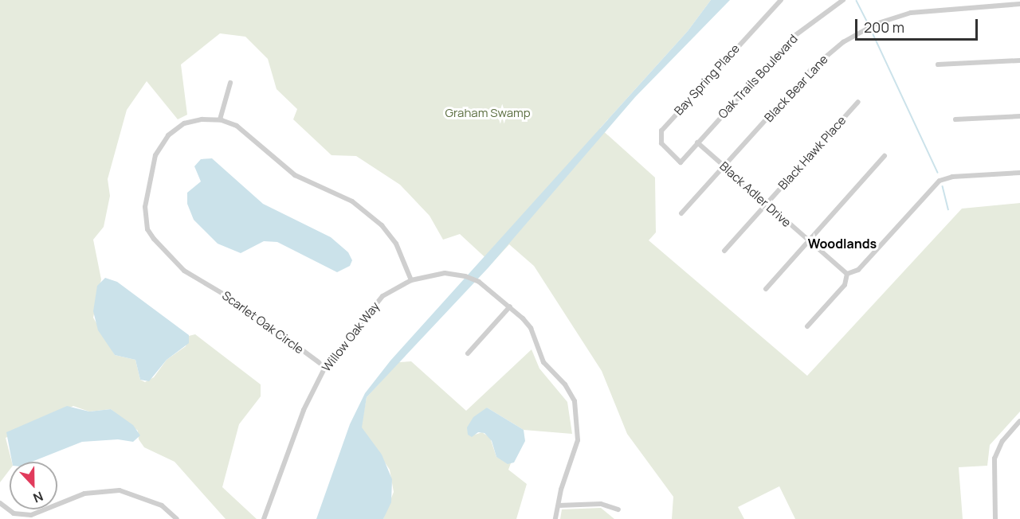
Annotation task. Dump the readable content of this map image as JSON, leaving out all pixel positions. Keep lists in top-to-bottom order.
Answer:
{
  "streets": {
    "street": [
      "Oak Trails Boulevard",
      "Bay Spring Place",
      "Black Bear Lane",
      "Black Hawk Place",
      "Black Adler Drive",
      "Scarlet Oak Circle",
      "Willow Oak Way"
    ]
  },
  "crossings": [
    ["Oak Trails Boulevard", "Bay Spring Place"],
    ["Oak Trails Boulevard", "Black Adler Drive"],
    ["Black Bear Lane", "Black Adler Drive"],
    ["Black Hawk Place", "Black Adler Drive"],
    ["Scarlet Oak Circle", "Willow Oak Way"]
  ],
  "districts": ["Woodlands"],
  "parks": ["Graham Swamp"],
  "scale_bar": "200 m",
  "north": "bottom"
}
